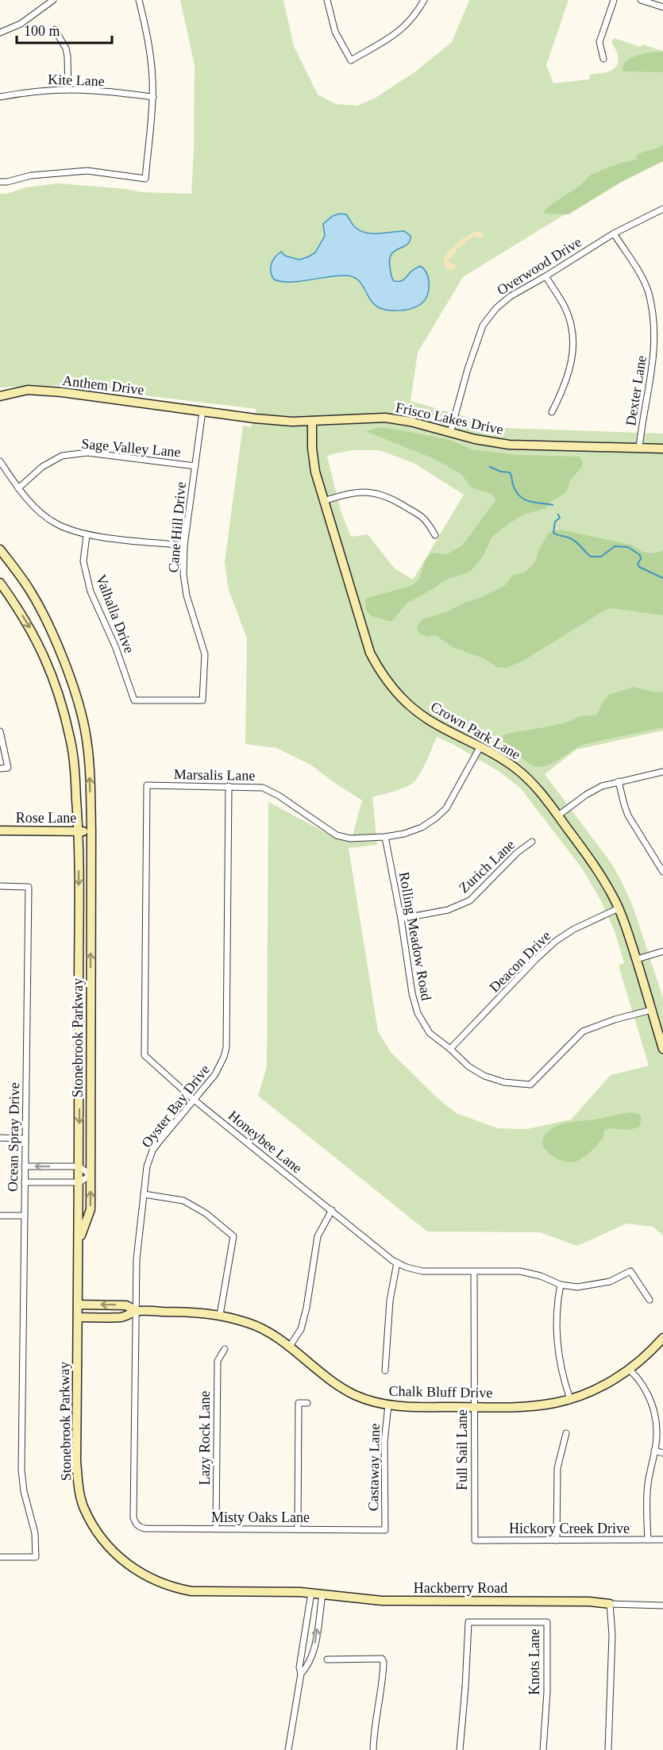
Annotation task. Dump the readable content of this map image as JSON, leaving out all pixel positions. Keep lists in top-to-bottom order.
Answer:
{
  "streets": {
    "street": [
      "Kite Lane",
      "Overwood Drive",
      "Anthem Drive",
      "Dexter Lane",
      "Frisco Lakes Drive",
      "Sage Valley Lane",
      "Cane Hill Drive",
      "Valhalla Drive",
      "Crown Park Lane",
      "Marsalis Lane",
      "Rose Lane",
      "Zurich Lane",
      "Rolling Meadow Road",
      "Deacon Drive",
      "Stonebrook Parkway",
      "Oyster Bay Drive",
      "Ocean Spray Drive",
      "Honeybee Lane",
      "Chalk Bluff Drive",
      "Lazy Rock Lane",
      "Full Sail Lane",
      "Castaway Lane",
      "Misty Oaks Lane",
      "Hickory Creek Drive",
      "Hackberry Road",
      "Knots Lane"
    ]
  },
  "crossings": [
    ["Overwood Drive", "Dexter Lane"],
    ["Overwood Drive", "Frisco Lakes Drive"],
    ["Anthem Drive", "Frisco Lakes Drive"],
    ["Anthem Drive", "Cane Hill Drive"],
    ["Dexter Lane", "Frisco Lakes Drive"],
    ["Frisco Lakes Drive", "Cane Hill Drive"],
    ["Frisco Lakes Drive", "Crown Park Lane"],
    ["Sage Valley Lane", "Cane Hill Drive"],
    ["Cane Hill Drive", "Valhalla Drive"],
    ["Crown Park Lane", "Marsalis Lane"],
    ["Crown Park Lane", "Rolling Meadow Road"],
    ["Crown Park Lane", "Deacon Drive"],
    ["Marsalis Lane", "Rolling Meadow Road"],
    ["Marsalis Lane", "Oyster Bay Drive"],
    ["Marsalis Lane", "Honeybee Lane"],
    ["Rose Lane", "Stonebrook Parkway"],
    ["Zurich Lane", "Rolling Meadow Road"],
    ["Rolling Meadow Road", "Deacon Drive"],
    ["Stonebrook Parkway", "Chalk Bluff Drive"],
    ["Stonebrook Parkway", "Hackberry Road"],
    ["Oyster Bay Drive", "Honeybee Lane"],
    ["Oyster Bay Drive", "Chalk Bluff Drive"],
    ["Oyster Bay Drive", "Misty Oaks Lane"],
    ["Honeybee Lane", "Full Sail Lane"],
    ["Chalk Bluff Drive", "Full Sail Lane"],
    ["Chalk Bluff Drive", "Castaway Lane"],
    ["Lazy Rock Lane", "Misty Oaks Lane"],
    ["Full Sail Lane", "Hickory Creek Drive"],
    ["Castaway Lane", "Misty Oaks Lane"]
  ],
  "scale_bar": "100 m"
}
